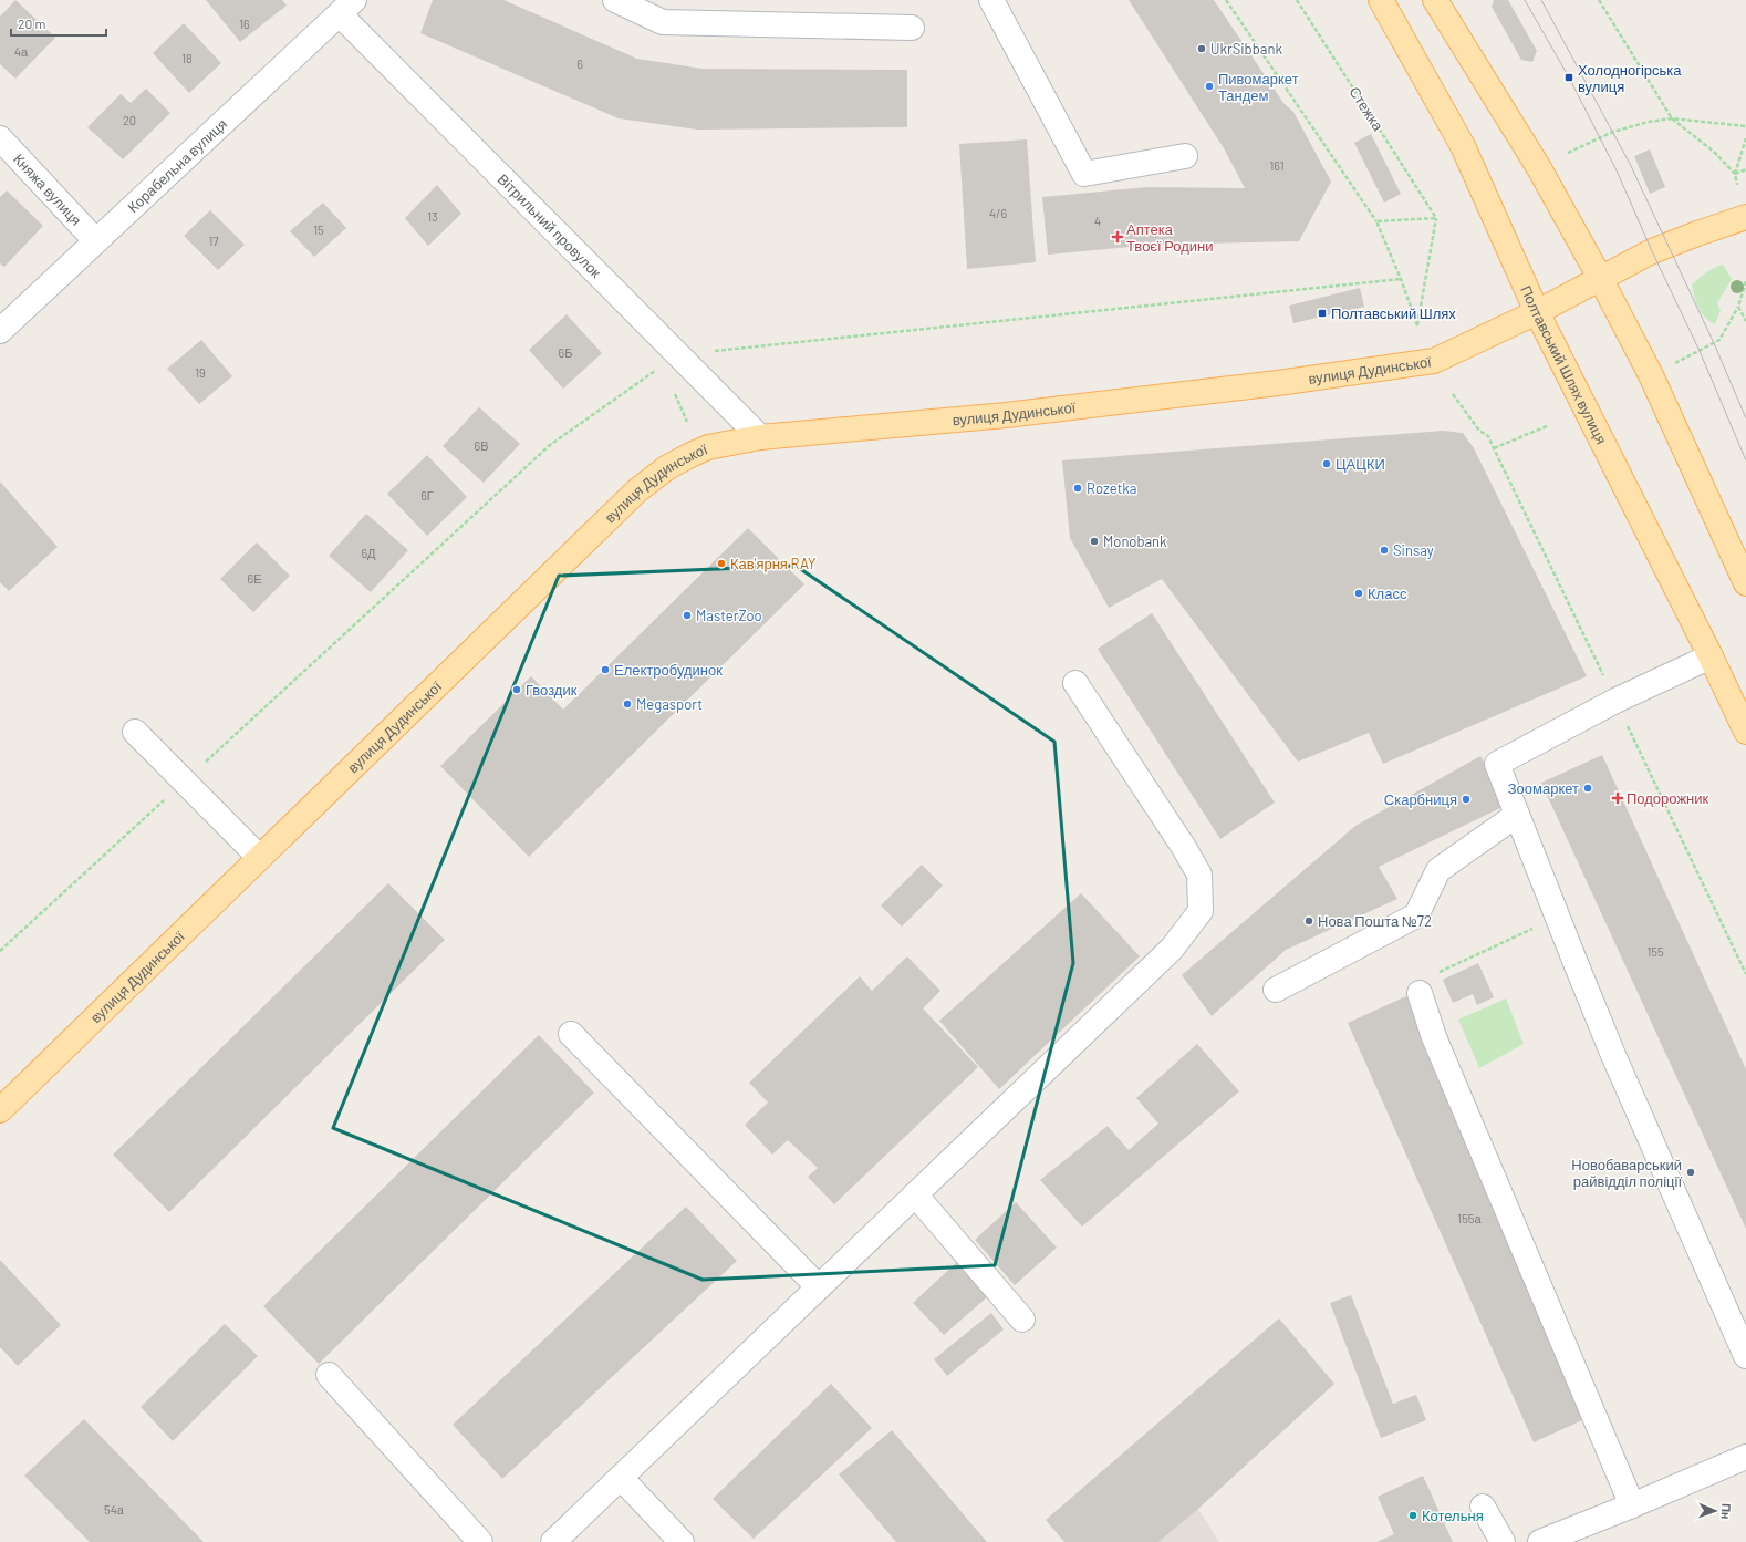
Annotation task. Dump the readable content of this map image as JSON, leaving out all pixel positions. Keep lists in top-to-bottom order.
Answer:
{
  "streets": {
    "main road": ["Полтавський Шлях вулиця", "вулиця Дудинської"],
    "street": ["Корабельна вулиця", "Княжа вулиця", "Вітрильний провулок"],
    "path": ["Стежка"]
  },
  "crossings": [
    ["Корабельна вулиця", "Княжа вулиця"],
    ["Корабельна вулиця", "Вітрильний провулок"],
    ["Вітрильний провулок", "вулиця Дудинської"],
    ["Полтавський Шлях вулиця", "вулиця Дудинської"]
  ],
  "places": {
    "other": [
      "UkrSibbank",
      "Пивомаркет Тандем",
      "ЦАЦКИ",
      "Rozetka",
      "Monobank",
      "Sinsay",
      "Кав'ярня RAY",
      "Класс",
      "MasterZoo",
      "Електробудинок",
      "Гвоздик",
      "Megasport",
      "Зоомаркет",
      "Скарбниця",
      "Нова Пошта №72",
      "Новобаварський райвідділ поліції",
      "Котельня"
    ],
    "transit": ["Холодногірська вулиця", "Полтавський Шлях"],
    "health": ["Аптека Твоєї Родини", "Подорожник"]
  },
  "house_numbers": [
    "16",
    "4а",
    "18",
    "6",
    "20",
    "161",
    "4/6",
    "13",
    "4",
    "15",
    "17",
    "6Б",
    "19",
    "6В",
    "6Г",
    "6Д",
    "6Е",
    "155",
    "155а",
    "54а"
  ],
  "scale_bar": "20 m",
  "north": "right"
}
